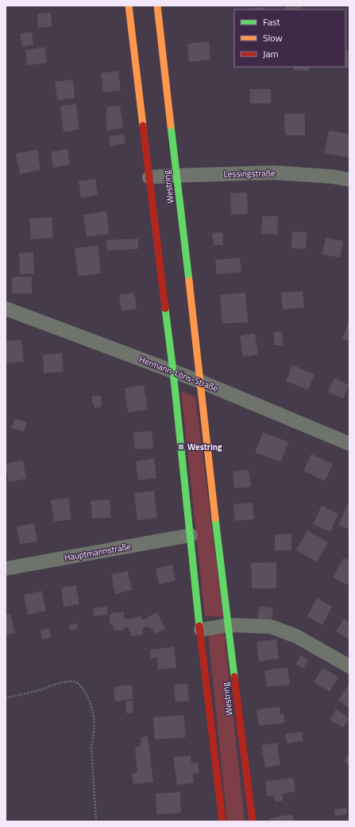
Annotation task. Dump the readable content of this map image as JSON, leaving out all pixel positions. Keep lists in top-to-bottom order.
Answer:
{
  "streets": {
    "street": [
      "Lessingstraße",
      "Westring",
      "Hermann-Löns-Straße",
      "Hauptmannstraße"
    ]
  },
  "crossings": [
    ["Lessingstraße", "Westring"],
    ["Westring", "Hermann-Löns-Straße"],
    ["Westring", "Hauptmannstraße"]
  ],
  "places": {
    "transit": ["Westring"]
  },
  "legend": ["Fast", "Slow", "Jam"]
}
